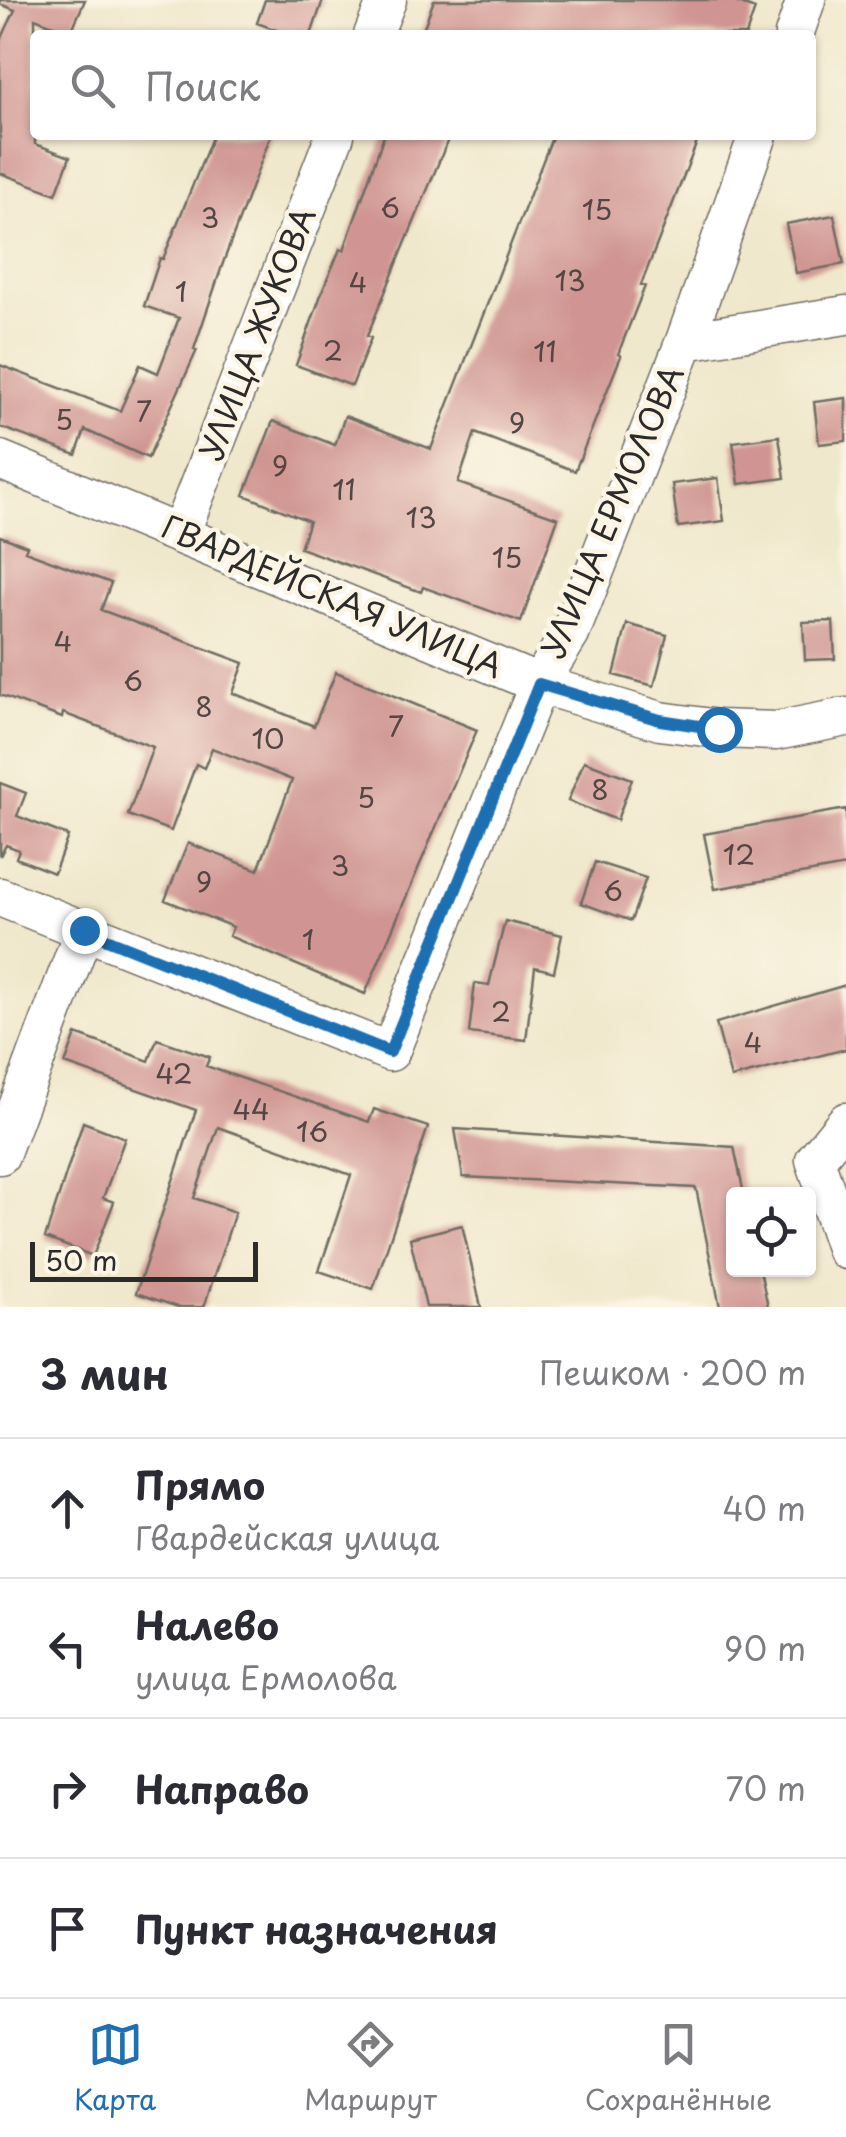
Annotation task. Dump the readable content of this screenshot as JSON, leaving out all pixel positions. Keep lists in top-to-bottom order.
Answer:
{
  "streets": {
    "street": ["УЛИЦА ЖУКОВА", "УЛИЦА ЕРМОЛОВА", "ГВАРДЕЙСКАЯ УЛИЦА"]
  },
  "crossings": [
    ["УЛИЦА ЖУКОВА", "ГВАРДЕЙСКАЯ УЛИЦА"],
    ["УЛИЦА ЕРМОЛОВА", "ГВАРДЕЙСКАЯ УЛИЦА"]
  ],
  "house_numbers": [
    "6",
    "15",
    "3",
    "13",
    "4",
    "1",
    "2",
    "11",
    "7",
    "5",
    "9",
    "9",
    "11",
    "13",
    "15",
    "4",
    "6",
    "8",
    "7",
    "10",
    "8",
    "5",
    "12",
    "3",
    "9",
    "6",
    "1",
    "2",
    "4",
    "42",
    "44",
    "16"
  ],
  "scale_bar": "50 m",
  "page": {
    "search": "Поиск",
    "scale": "50 m",
    "heading": ["3 мин", "Пешком · 200 m"],
    "list": [
      ["Прямо", "Гвардейская улица", "40 m"],
      ["Налево", "улица Ермолова", "90 m"],
      ["Направо", "70 m"],
      "Пункт назначения"
    ],
    "nav": ["Карта", "Маршрут", "Сохранённые"]
  }
}
